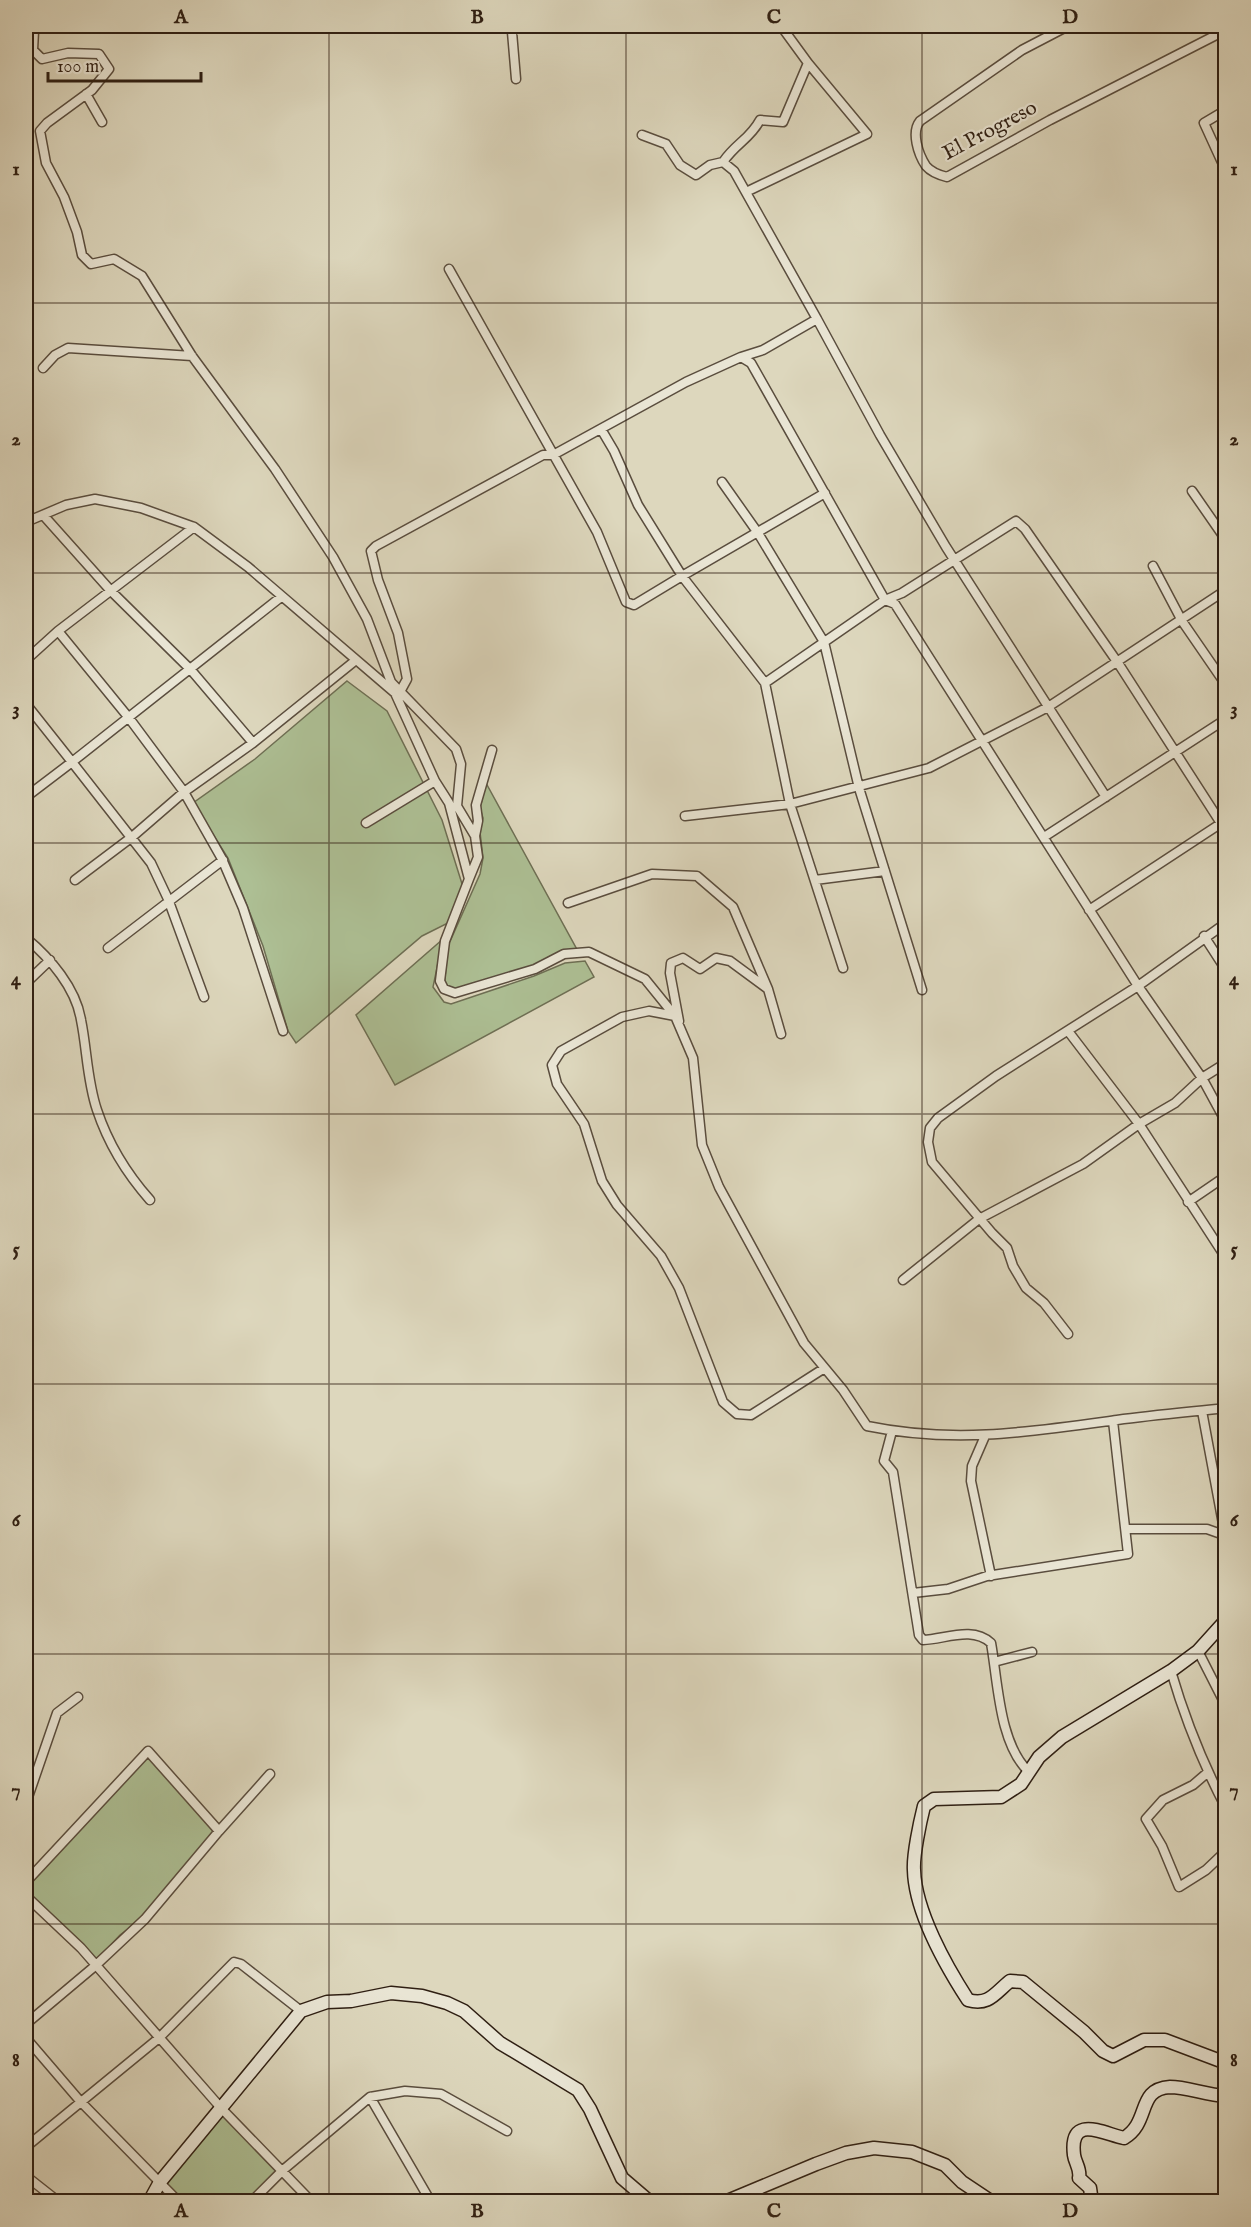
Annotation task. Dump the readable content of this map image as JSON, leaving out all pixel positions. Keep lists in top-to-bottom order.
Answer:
{
  "streets": {
    "street": ["El Progreso"]
  },
  "scale_bar": "100 m",
  "grid": {
    "columns": [
      "A",
      "B",
      "C",
      "D"
    ],
    "rows": [
      "1",
      "2",
      "3",
      "4",
      "5",
      "6",
      "7",
      "8"
    ]
  }
}
